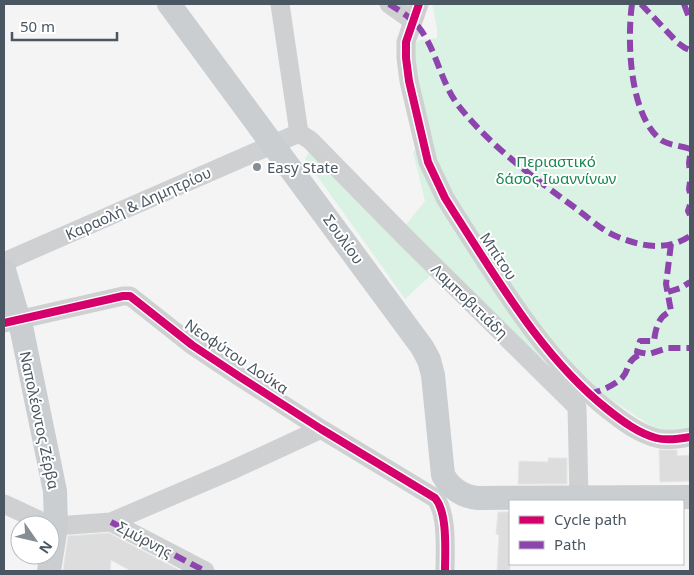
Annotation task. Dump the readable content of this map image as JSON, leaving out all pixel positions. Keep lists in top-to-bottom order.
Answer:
{
  "streets": {
    "main road": ["Σουλίου", "Ναπολέοντος Ζέρβα"],
    "street": [
      "Καραολή & Δημητρίου",
      "Μπίτου",
      "Λαμποβιτιάδη",
      "Νεοφύτου Δούκα",
      "Σμύρνης"
    ]
  },
  "crossings": [
    ["Καραολή & Δημητρίου", "Σουλίου"],
    ["Καραολή & Δημητρίου", "Λαμποβιτιάδη"],
    ["Νεοφύτου Δούκα", "Ναπολέοντος Ζέρβα"]
  ],
  "parks": ["Περιαστικό δάσος Ιωαννίνων"],
  "places": ["Easy State"],
  "legend": ["Cycle path", "Path"],
  "scale_bar": "50 m",
  "north": "bottom right"
}
